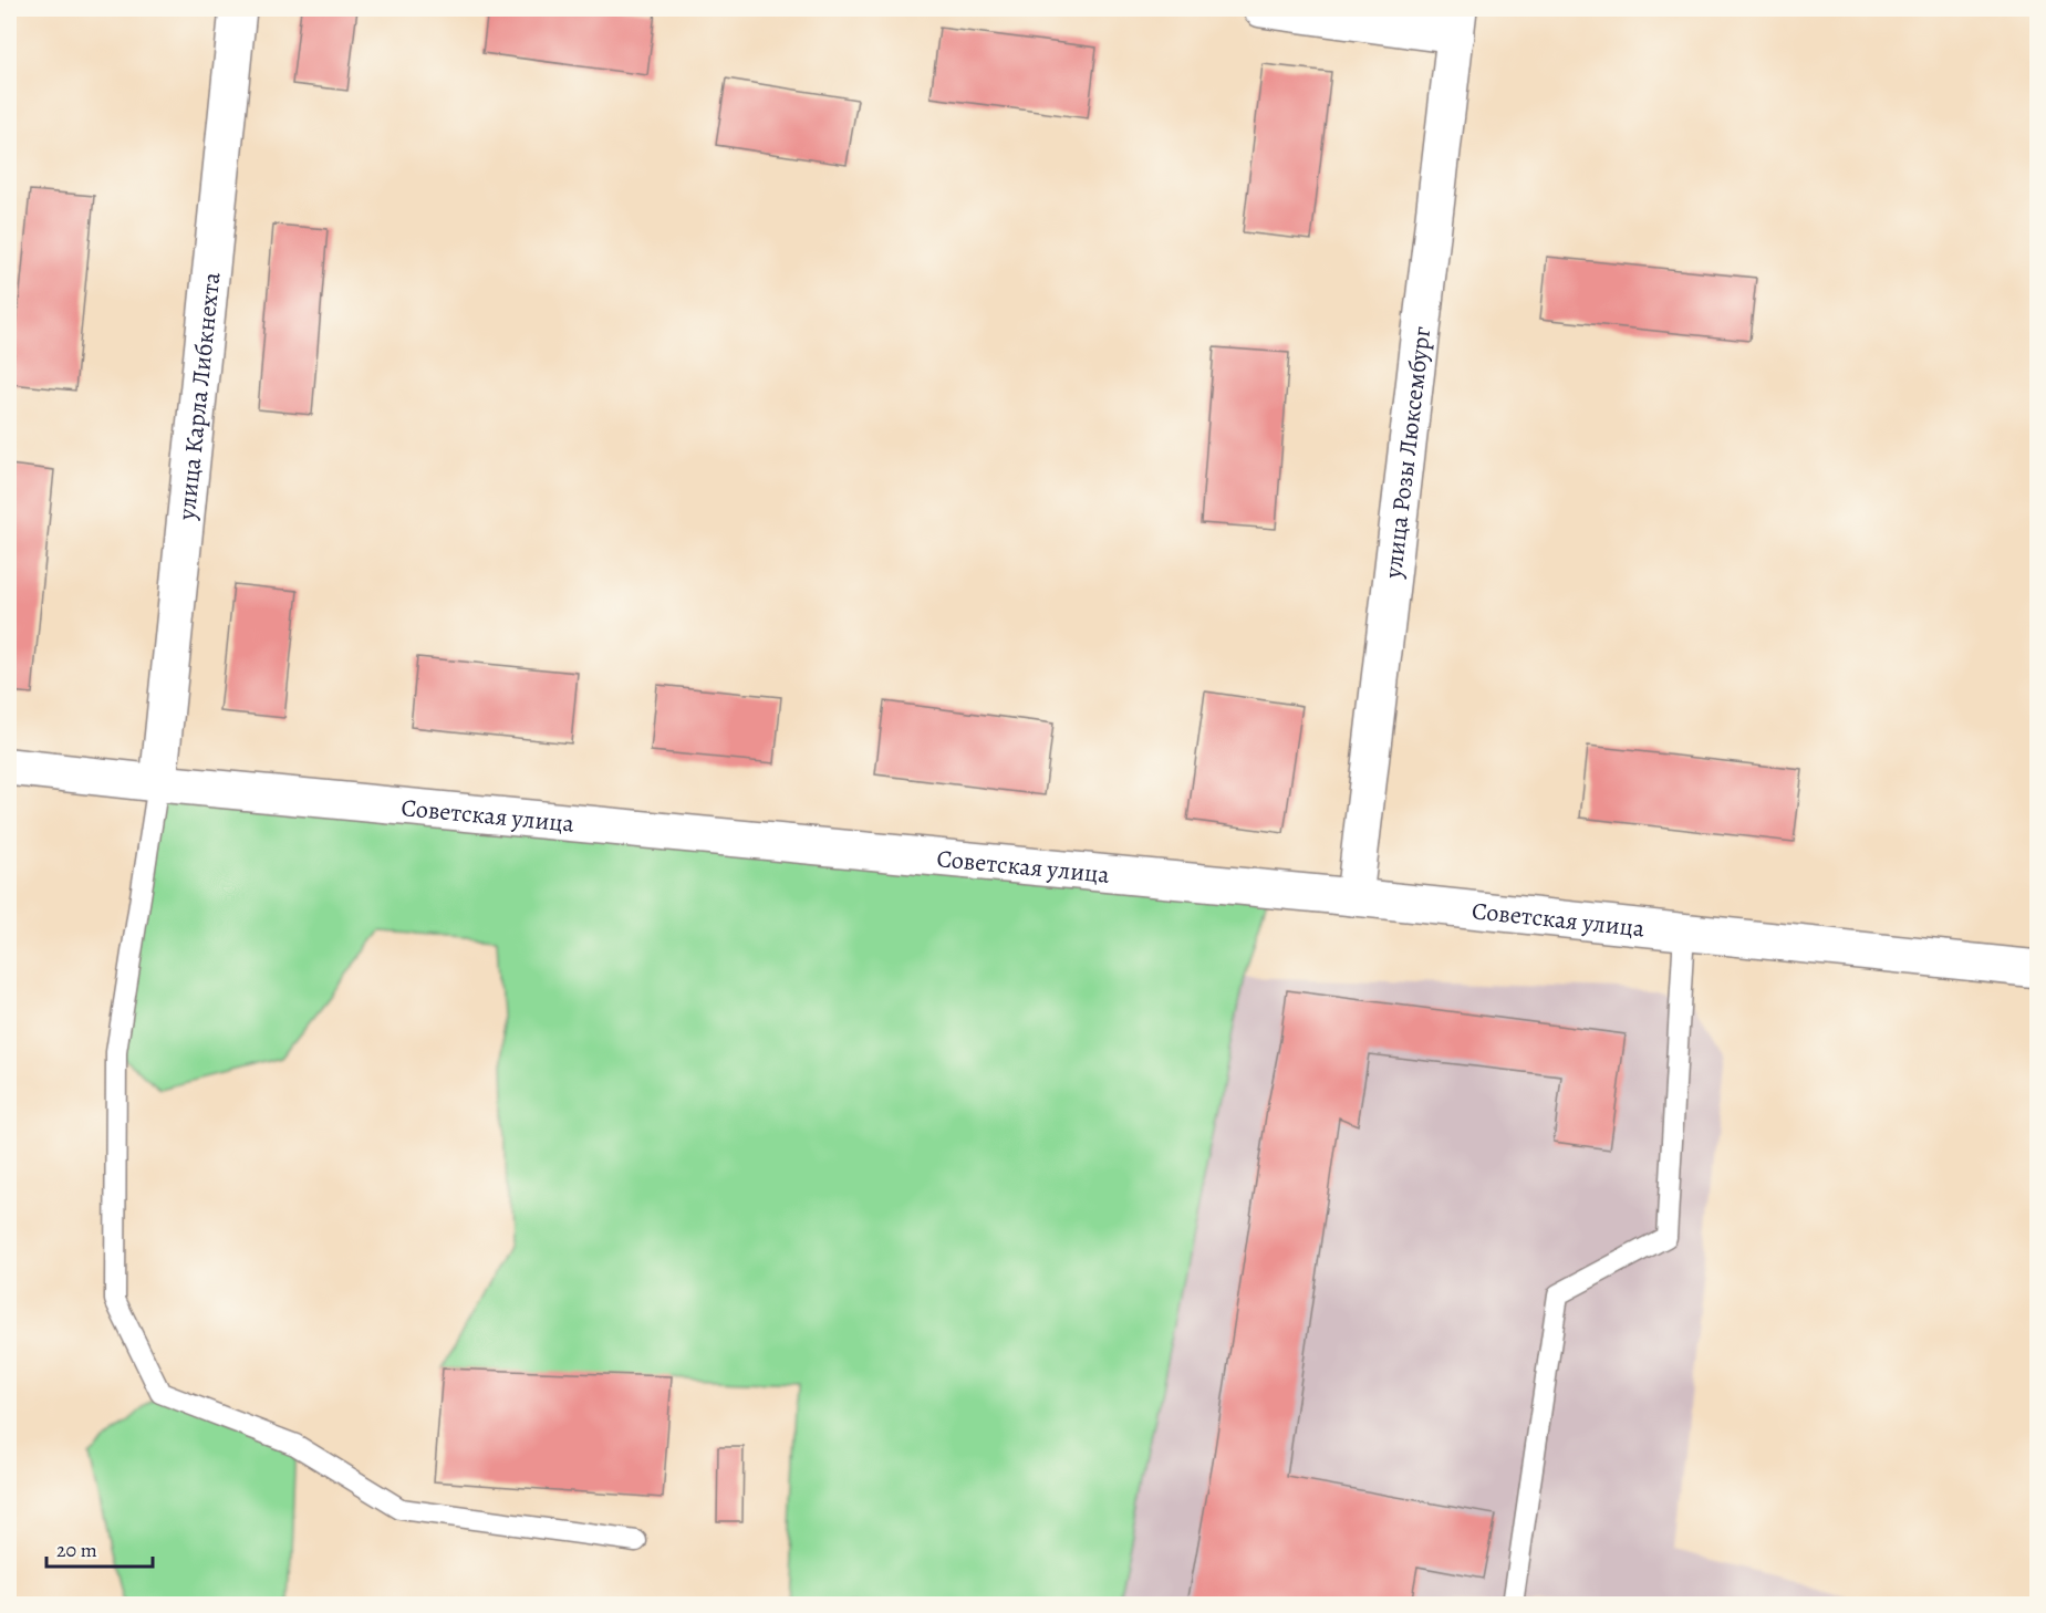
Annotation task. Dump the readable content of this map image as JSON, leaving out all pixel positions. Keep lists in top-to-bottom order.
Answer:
{
  "streets": {
    "street": ["улица Карла Либкнехта", "улица Розы Люксембург", "Советская улица"]
  },
  "crossings": [
    ["улица Карла Либкнехта", "Советская улица"],
    ["улица Розы Люксембург", "Советская улица"]
  ],
  "scale_bar": "20 m"
}
